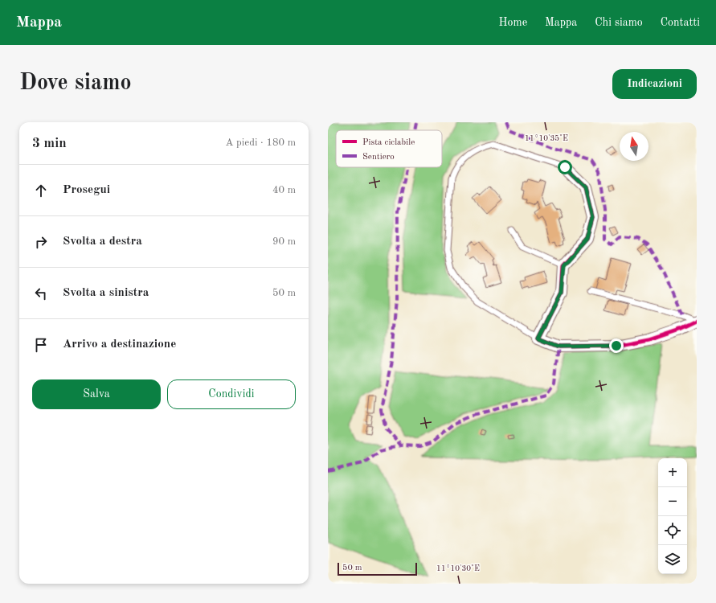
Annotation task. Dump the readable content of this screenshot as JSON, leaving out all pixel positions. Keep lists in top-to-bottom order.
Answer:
{
  "legend": ["Pista ciclabile", "Sentiero"],
  "scale_bar": "50 m",
  "north": "top",
  "page": {
    "header": "Mappa",
    "nav": [
      "Home",
      "Mappa",
      "Chi siamo",
      "Contatti"
    ],
    "buttons": [
      "Indicazioni",
      ["Salva", "Condividi"]
    ],
    "title": "Dove siamo",
    "heading": ["3 min", "A piedi · 180 m"],
    "list": [
      ["Prosegui", "40 m"],
      ["Svolta a destra", "90 m"],
      ["Svolta a sinistra", "50 m"],
      "Arrivo a destinazione"
    ],
    "map_buttons": ["+", "−"],
    "scale": "50 m"
  },
  "coordinates": ["11°10'35\"E", "11°10'30\"E"]
}
